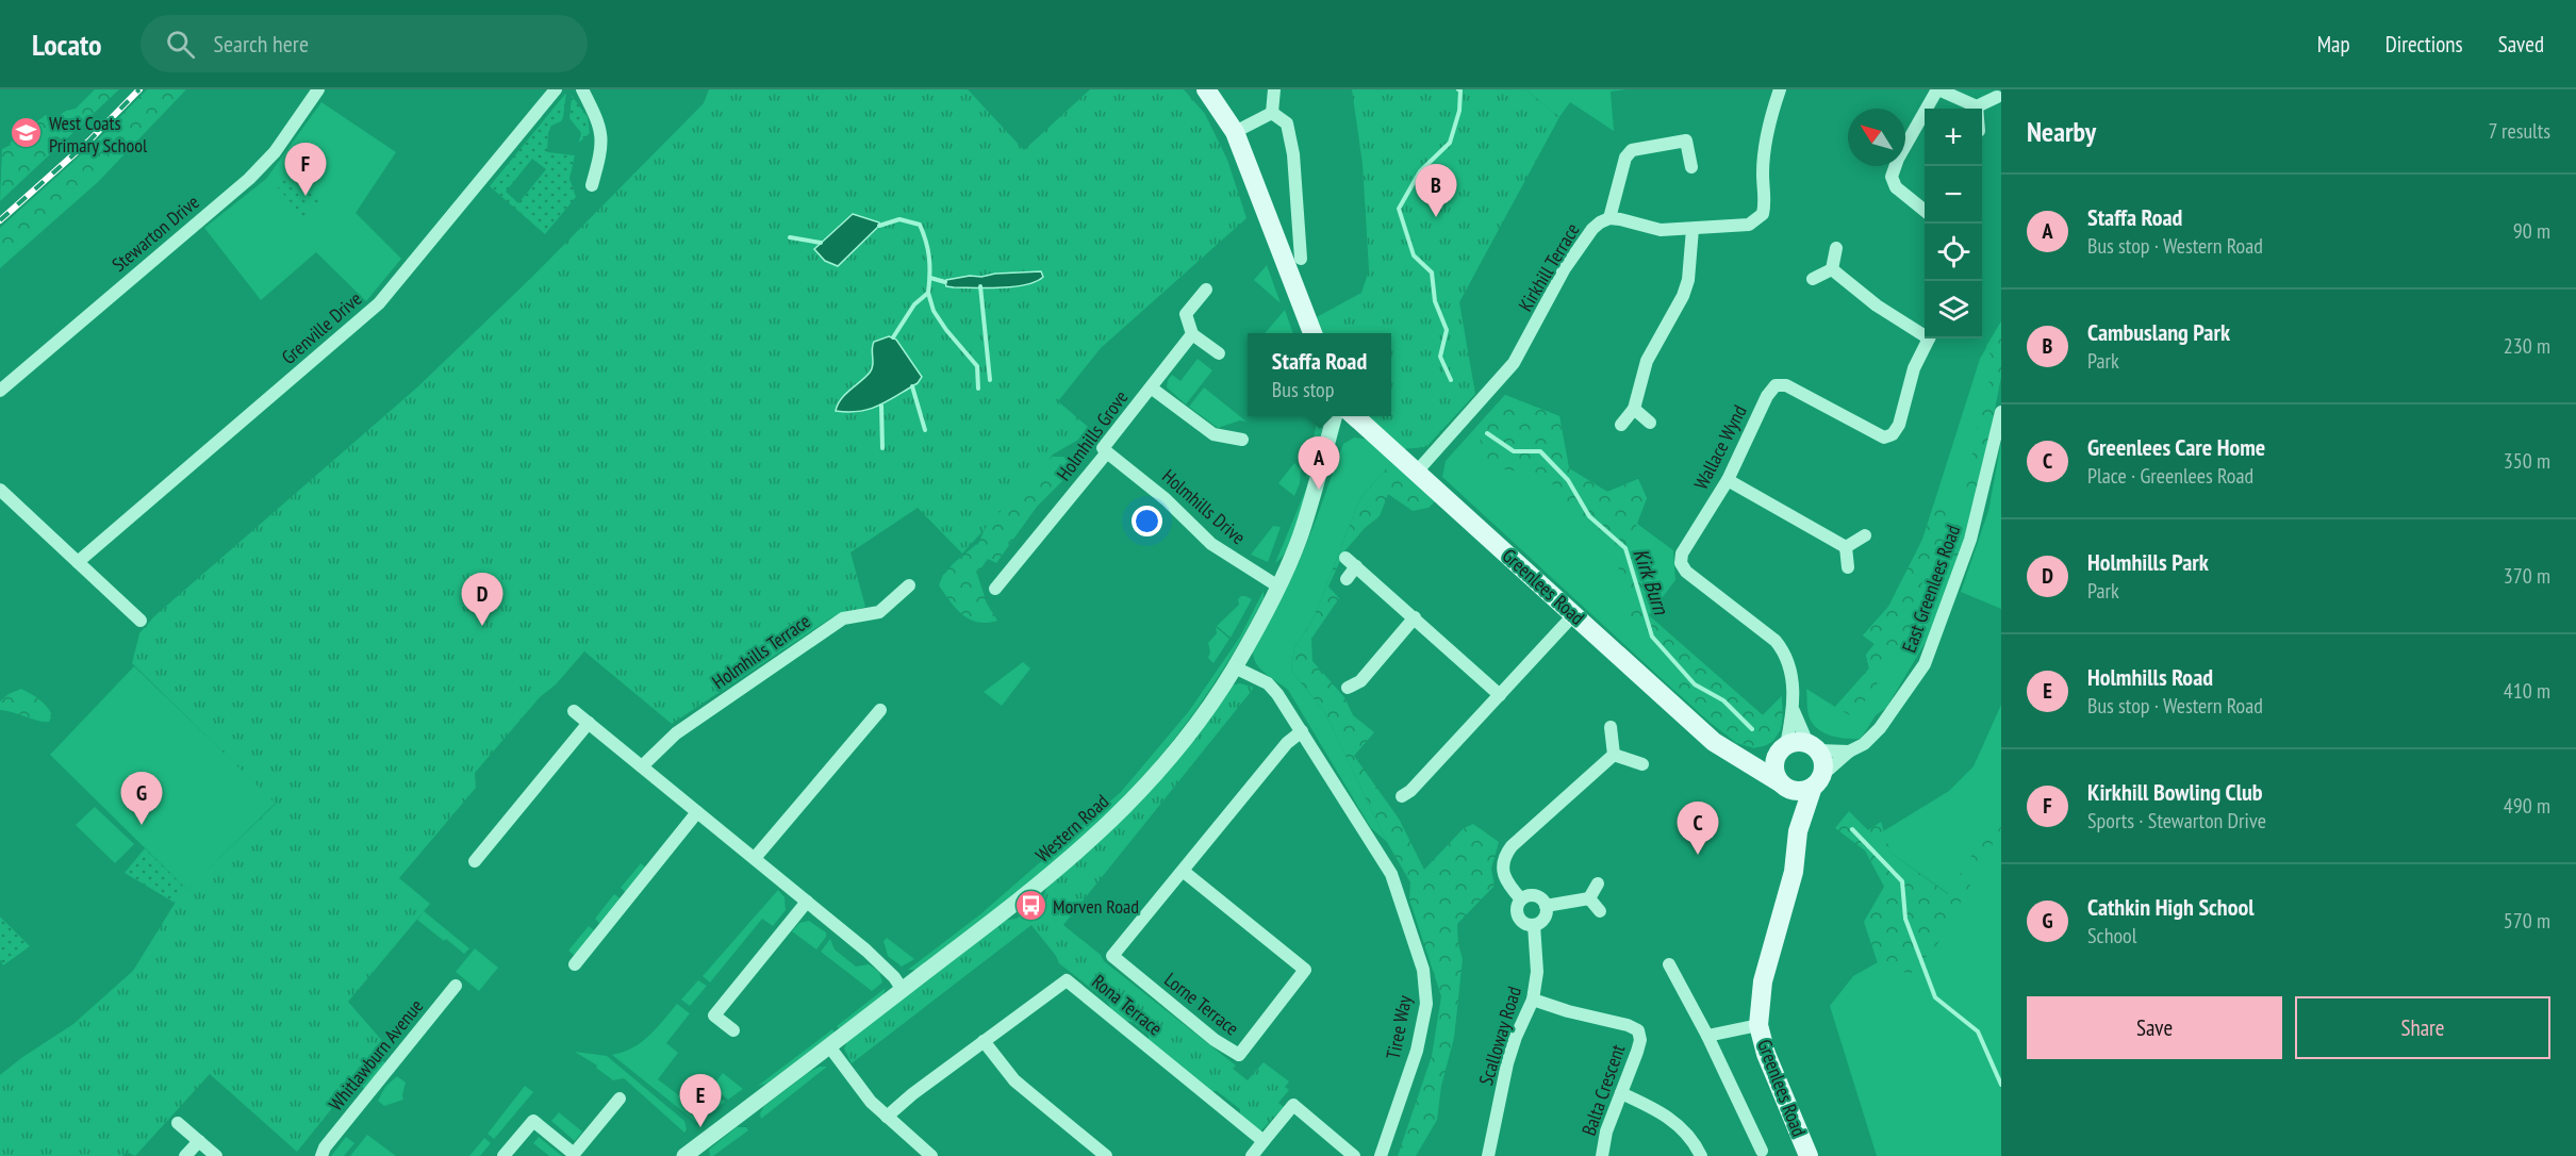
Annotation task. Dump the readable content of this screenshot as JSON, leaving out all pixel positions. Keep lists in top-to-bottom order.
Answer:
{
  "streets": {
    "main road": ["Greenlees Road"],
    "street": [
      "Stewarton Drive",
      "Kirkhill Terrace",
      "Grenville Drive",
      "Holmhills Grove",
      "Wallace Wynd",
      "Holmhills Drive",
      "East Greenlees Road",
      "Holmhills Terrace",
      "Western Road",
      "Lorne Terrace",
      "Rona Terrace",
      "Tiree Way",
      "Scalloway Road",
      "Whitlawburn Avenue",
      "Balta Crescent"
    ]
  },
  "crossings": [
    ["Kirkhill Terrace", "Greenlees Road"],
    ["Holmhills Grove", "Holmhills Drive"],
    ["Wallace Wynd", "Greenlees Road"],
    ["Wallace Wynd", "East Greenlees Road"],
    ["Holmhills Drive", "Western Road"],
    ["Greenlees Road", "East Greenlees Road"],
    ["Western Road", "Tiree Way"],
    ["Lorne Terrace", "Tiree Way"],
    ["Scalloway Road", "Balta Crescent"]
  ],
  "water": ["Kirk Burn"],
  "places": {
    "school or university": ["West Coats Primary School"],
    "bus stop": ["Morven Road"]
  },
  "north": "top left",
  "page": {
    "header": "Locato",
    "search": "Search here",
    "nav": ["Map", "Directions", "Saved"],
    "heading": ["Nearby", "7 results"],
    "map_buttons": ["+", "−"],
    "pins": [
      "F",
      "B",
      "A",
      "D",
      "G",
      "C",
      "E"
    ],
    "list": [
      {
        "mark": "A",
        "name": "Staffa Road",
        "note": "Bus stop · Western Road",
        "value": "90 m"
      },
      {
        "mark": "B",
        "name": "Cambuslang Park",
        "note": "Park",
        "value": "230 m"
      },
      {
        "mark": "C",
        "name": "Greenlees Care Home",
        "note": "Place · Greenlees Road",
        "value": "350 m"
      },
      {
        "mark": "D",
        "name": "Holmhills Park",
        "note": "Park",
        "value": "370 m"
      },
      {
        "mark": "E",
        "name": "Holmhills Road",
        "note": "Bus stop · Western Road",
        "value": "410 m"
      },
      {
        "mark": "F",
        "name": "Kirkhill Bowling Club",
        "note": "Sports · Stewarton Drive",
        "value": "490 m"
      },
      {
        "mark": "G",
        "name": "Cathkin High School",
        "note": "School",
        "value": "570 m"
      }
    ],
    "popup": ["Staffa Road", "Bus stop"],
    "buttons": ["Save", "Share"]
  }
}
